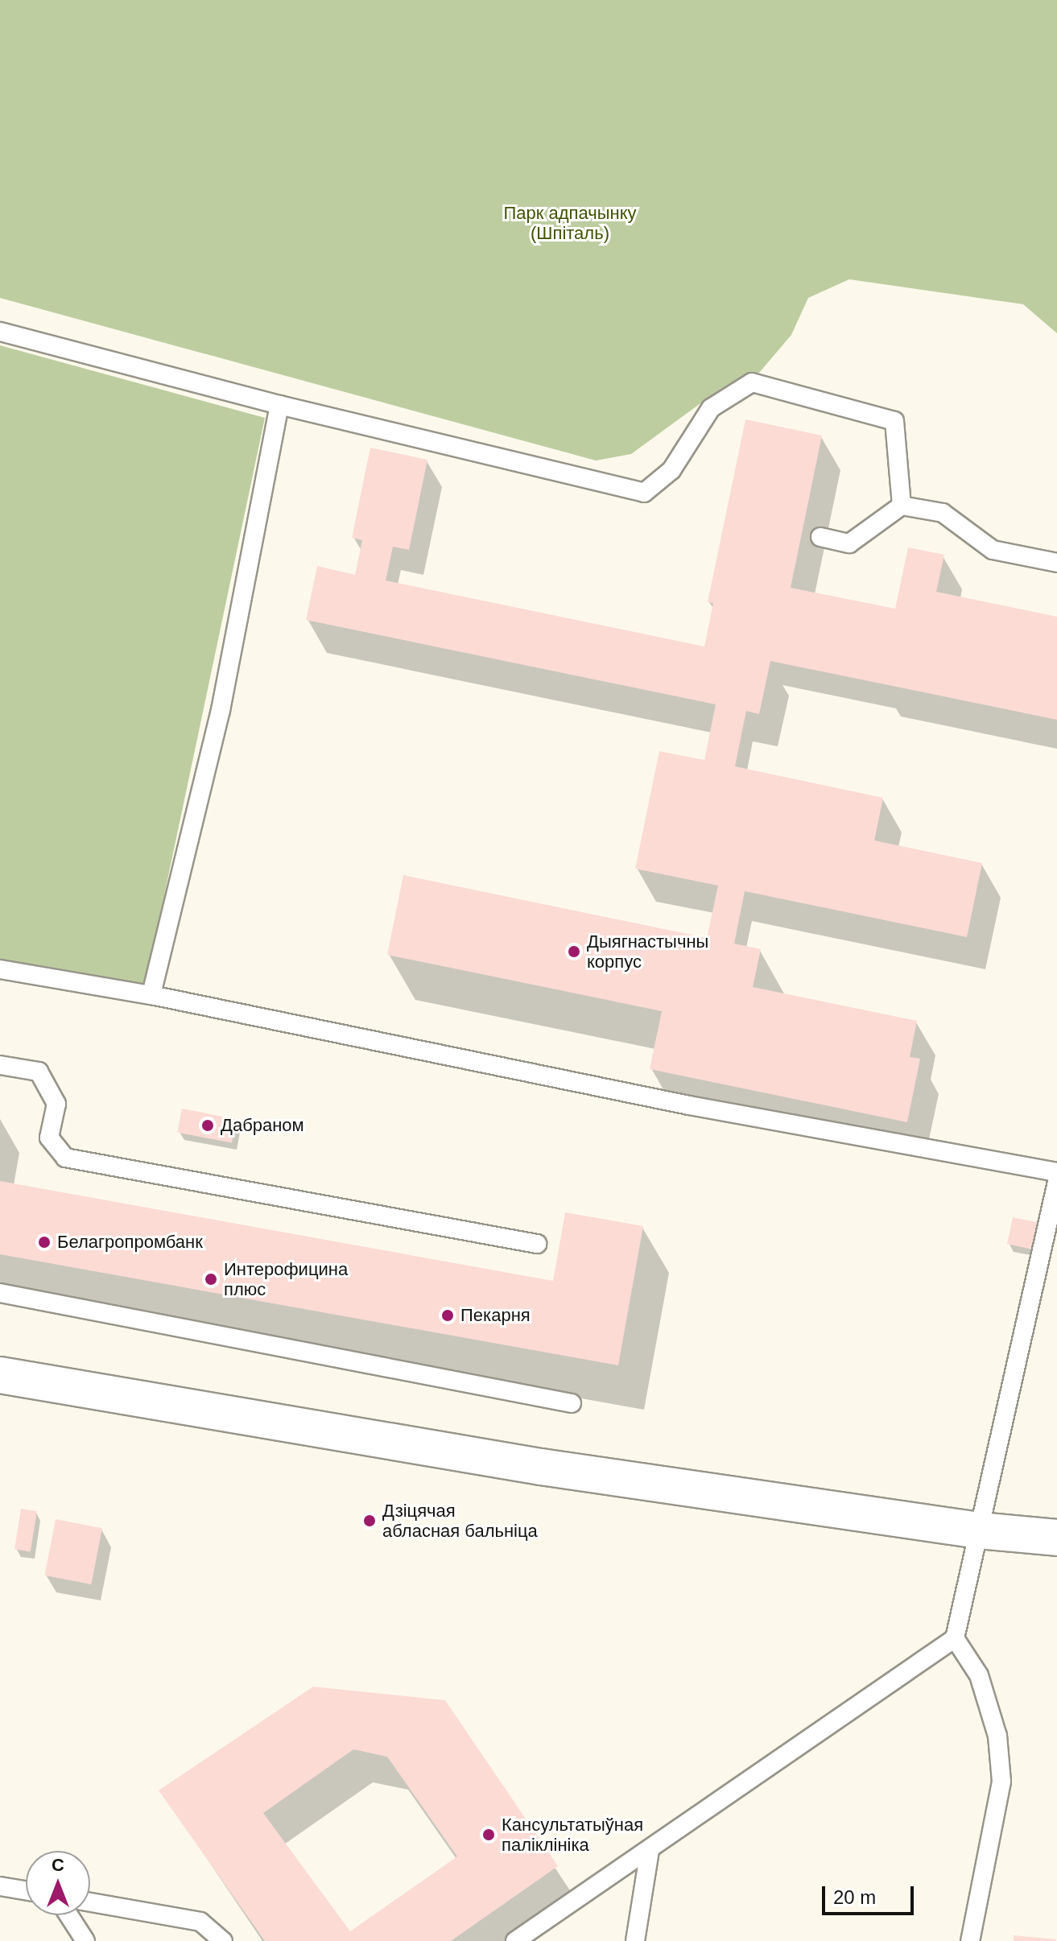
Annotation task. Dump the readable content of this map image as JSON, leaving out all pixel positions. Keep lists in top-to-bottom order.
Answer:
{
  "parks": ["Парк адпачынку (Шпіталь)"],
  "places": [
    "Дыягнастычны корпус",
    "Дабраном",
    "Белагропромбанк",
    "Интерофицина плюс",
    "Пекарня",
    "Дзіцячая абласная бальніца",
    "Кансультатыўная паліклініка"
  ],
  "scale_bar": "20 m",
  "north": "top"
}
